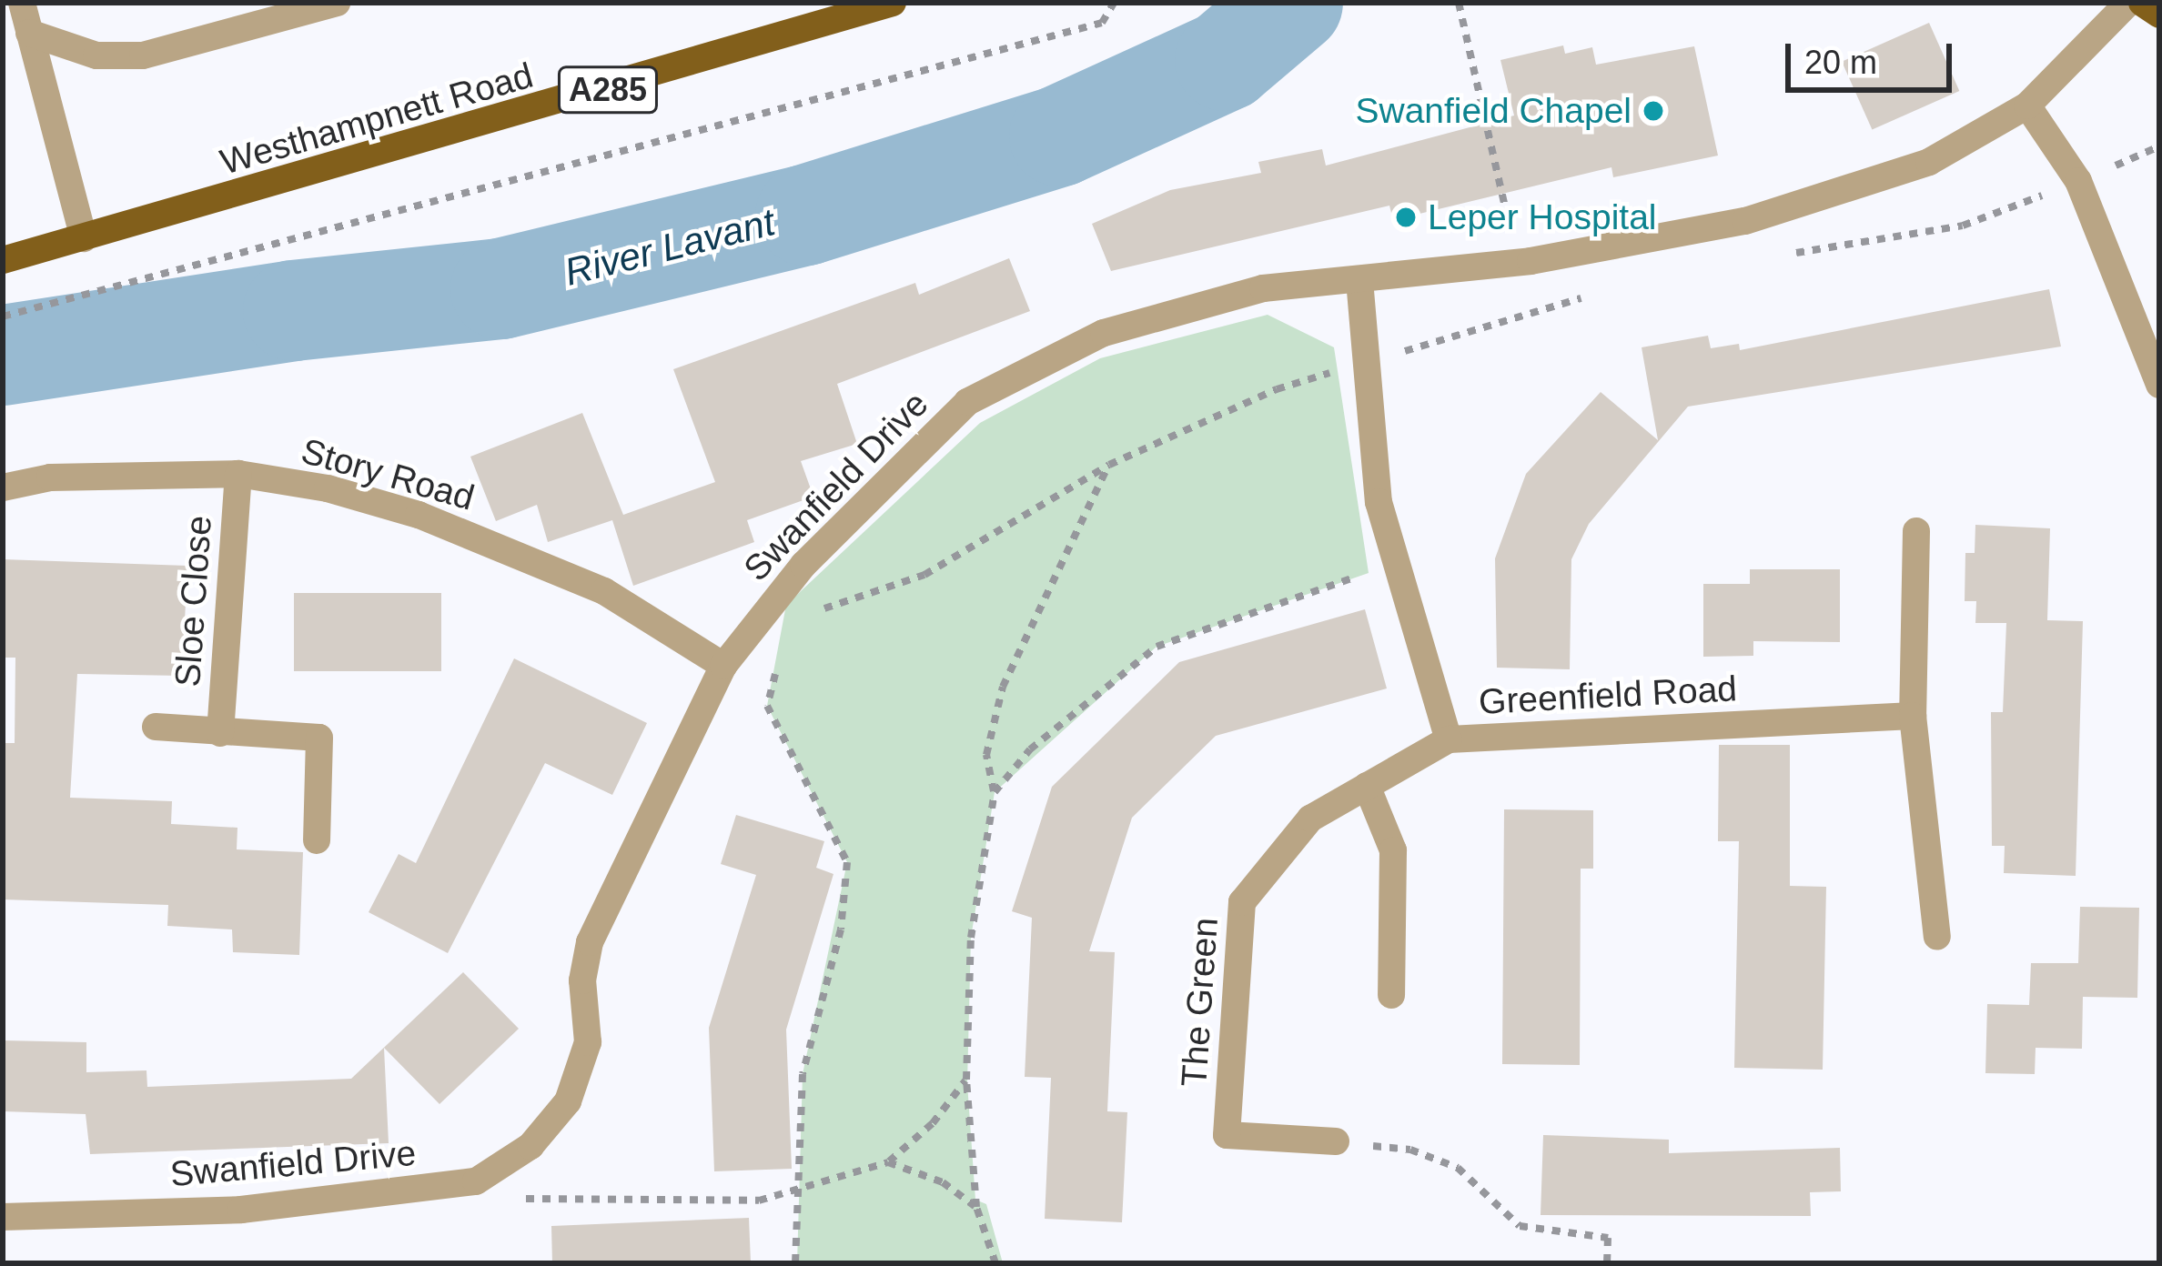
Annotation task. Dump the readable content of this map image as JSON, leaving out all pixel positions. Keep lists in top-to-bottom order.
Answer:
{
  "streets": {
    "main road": ["A285", "Westhampnett Road"],
    "street": [
      "Story Road",
      "Swanfield Drive",
      "Sloe Close",
      "Greenfield Road",
      "The Green"
    ]
  },
  "crossings": [
    ["Story Road", "Swanfield Drive"],
    ["Story Road", "Sloe Close"],
    ["Swanfield Drive", "Greenfield Road"],
    ["Greenfield Road", "The Green"]
  ],
  "water": ["River Lavant"],
  "places": ["Swanfield Chapel", "Leper Hospital"],
  "scale_bar": "20 m"
}
